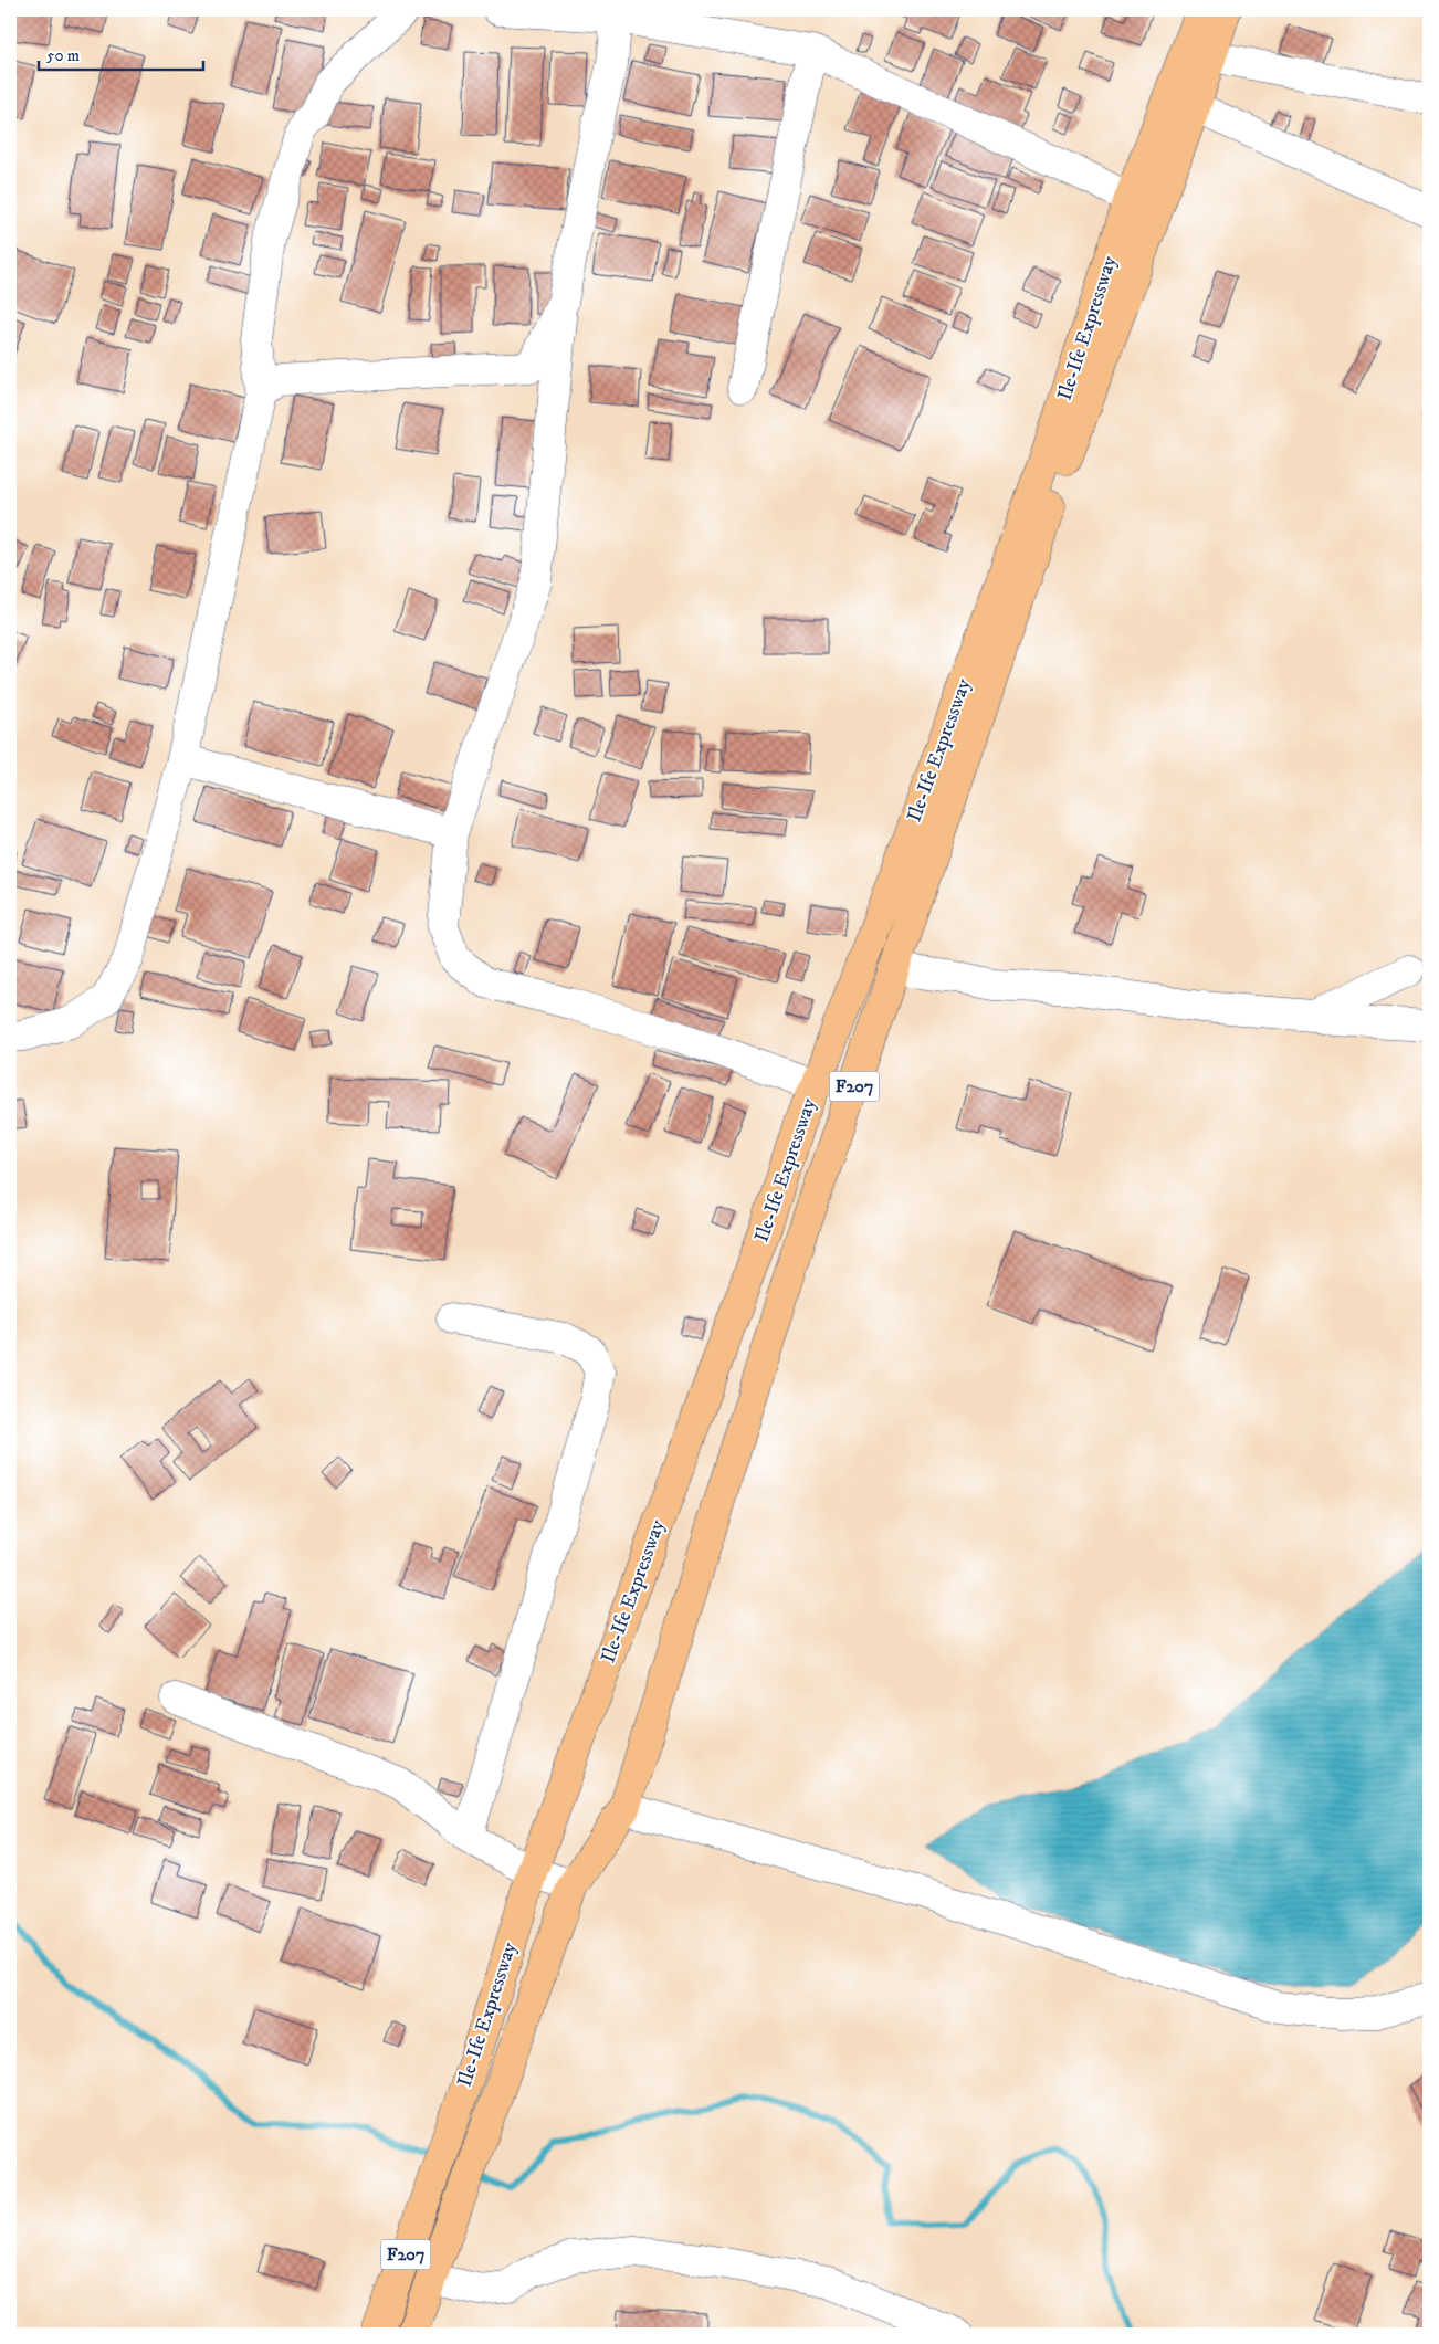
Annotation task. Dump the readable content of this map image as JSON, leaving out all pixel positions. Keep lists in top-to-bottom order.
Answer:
{
  "streets": {
    "main road": ["Ile-Ife Expressway", "F207"]
  },
  "scale_bar": "50 m"
}
